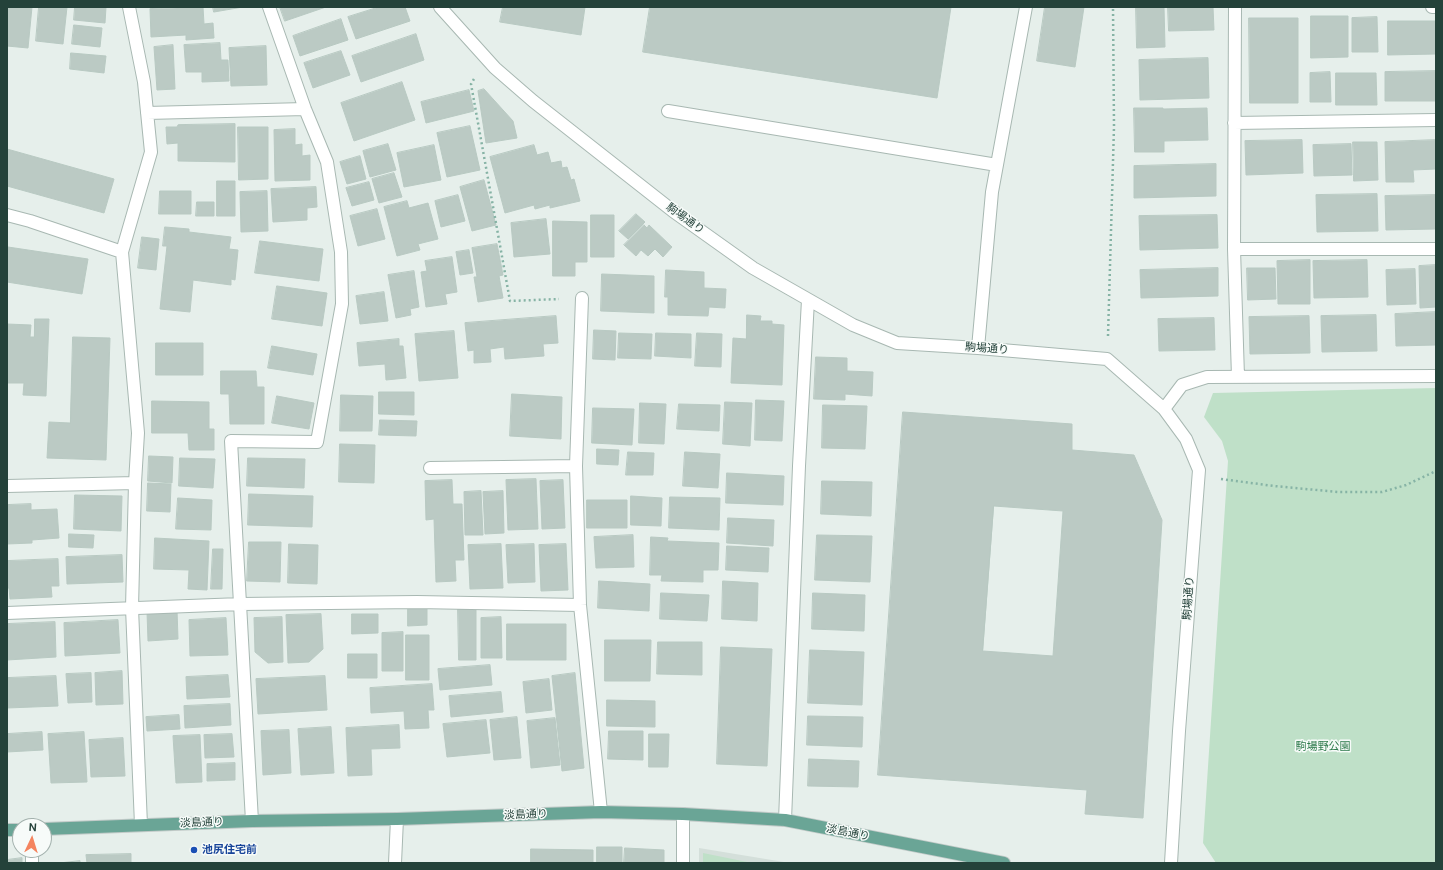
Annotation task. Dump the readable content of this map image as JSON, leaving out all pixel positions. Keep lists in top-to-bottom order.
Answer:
{
  "streets": {
    "main road": ["淡島通り"],
    "street": ["駒場通り"]
  },
  "parks": ["駒場野公園"],
  "places": ["池尻住宅前"],
  "north": "top"
}
